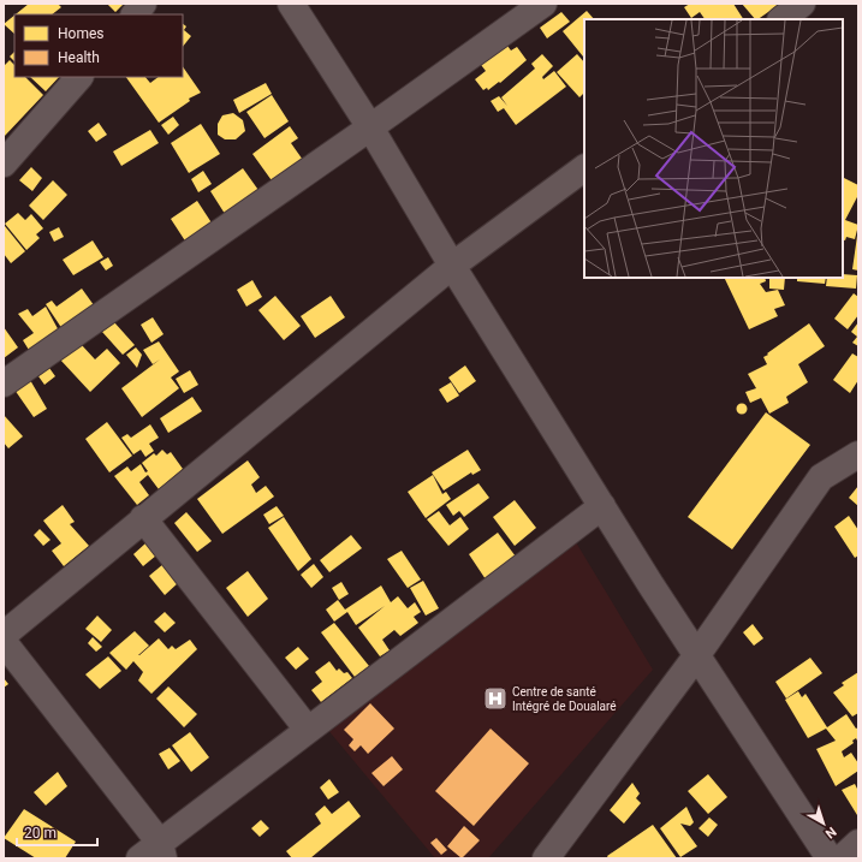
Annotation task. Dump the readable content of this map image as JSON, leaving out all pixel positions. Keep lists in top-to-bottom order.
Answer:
{
  "places": {
    "hospital": ["Centre de santé Intégré de Doualaré"]
  },
  "legend": ["Homes", "Health"],
  "scale_bar": "20 m",
  "north": "bottom right"
}
